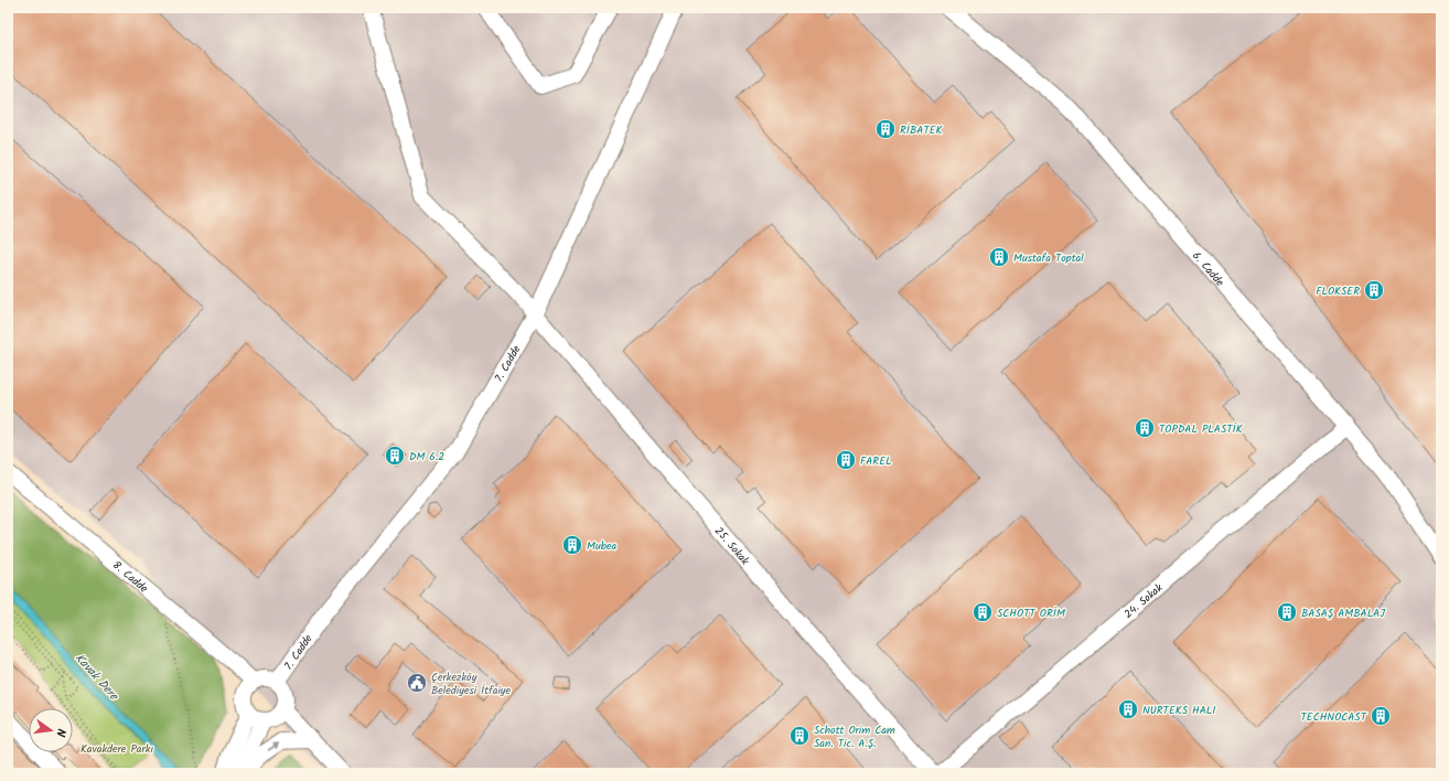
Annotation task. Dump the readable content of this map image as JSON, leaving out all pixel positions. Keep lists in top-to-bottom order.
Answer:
{
  "streets": {
    "street": [
      "6. Cadde",
      "7. Cadde",
      "25. Sokak",
      "8. Cadde",
      "24. Sokak"
    ]
  },
  "crossings": [
    ["6. Cadde", "24. Sokak"],
    ["7. Cadde", "25. Sokak"],
    ["7. Cadde", "8. Cadde"]
  ],
  "water": ["Kavak Dere"],
  "parks": ["Kavakdere Parkı"],
  "places": {
    "building": [
      "RİBATEK",
      "Mustafa Toptal",
      "FLOKSER",
      "TOPDAL PLASTİK",
      "DM 6.2",
      "FAREL",
      "Mubea",
      "SCHOTT ORİM",
      "BASAŞ AMBALAJ",
      "NURTEKS HALI",
      "TECHNOCAST",
      "Schott Orim Cam San. Tic. A.Ş."
    ],
    "public building": ["Çerkezköy Belediyesi İtfaiye"]
  },
  "north": "right"
}
